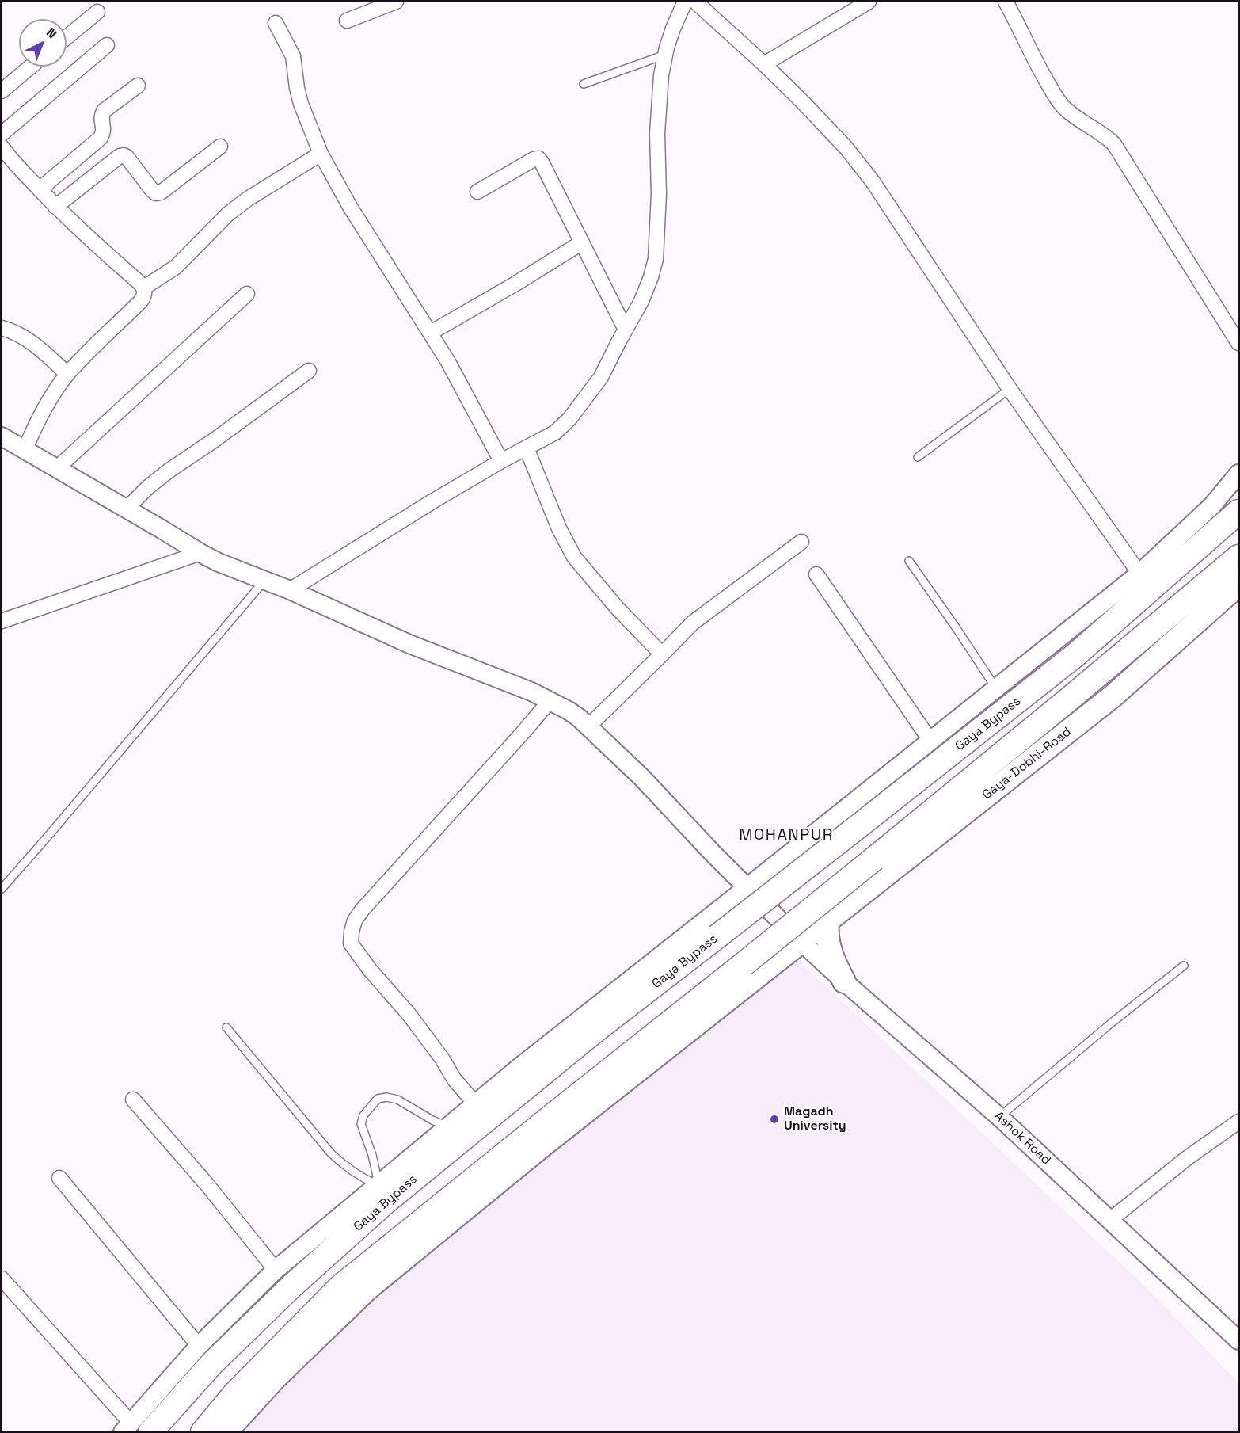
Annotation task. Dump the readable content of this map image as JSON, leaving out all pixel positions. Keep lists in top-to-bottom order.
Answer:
{
  "streets": {
    "highway": ["Gaya Bypass"],
    "main road": ["Gaya-Dobhi-Road"],
    "street": ["Ashok Road"]
  },
  "crossings": [
    ["Gaya-Dobhi-Road", "Ashok Road"]
  ],
  "districts": ["MOHANPUR"],
  "places": ["Magadh University"],
  "north": "top right"
}
